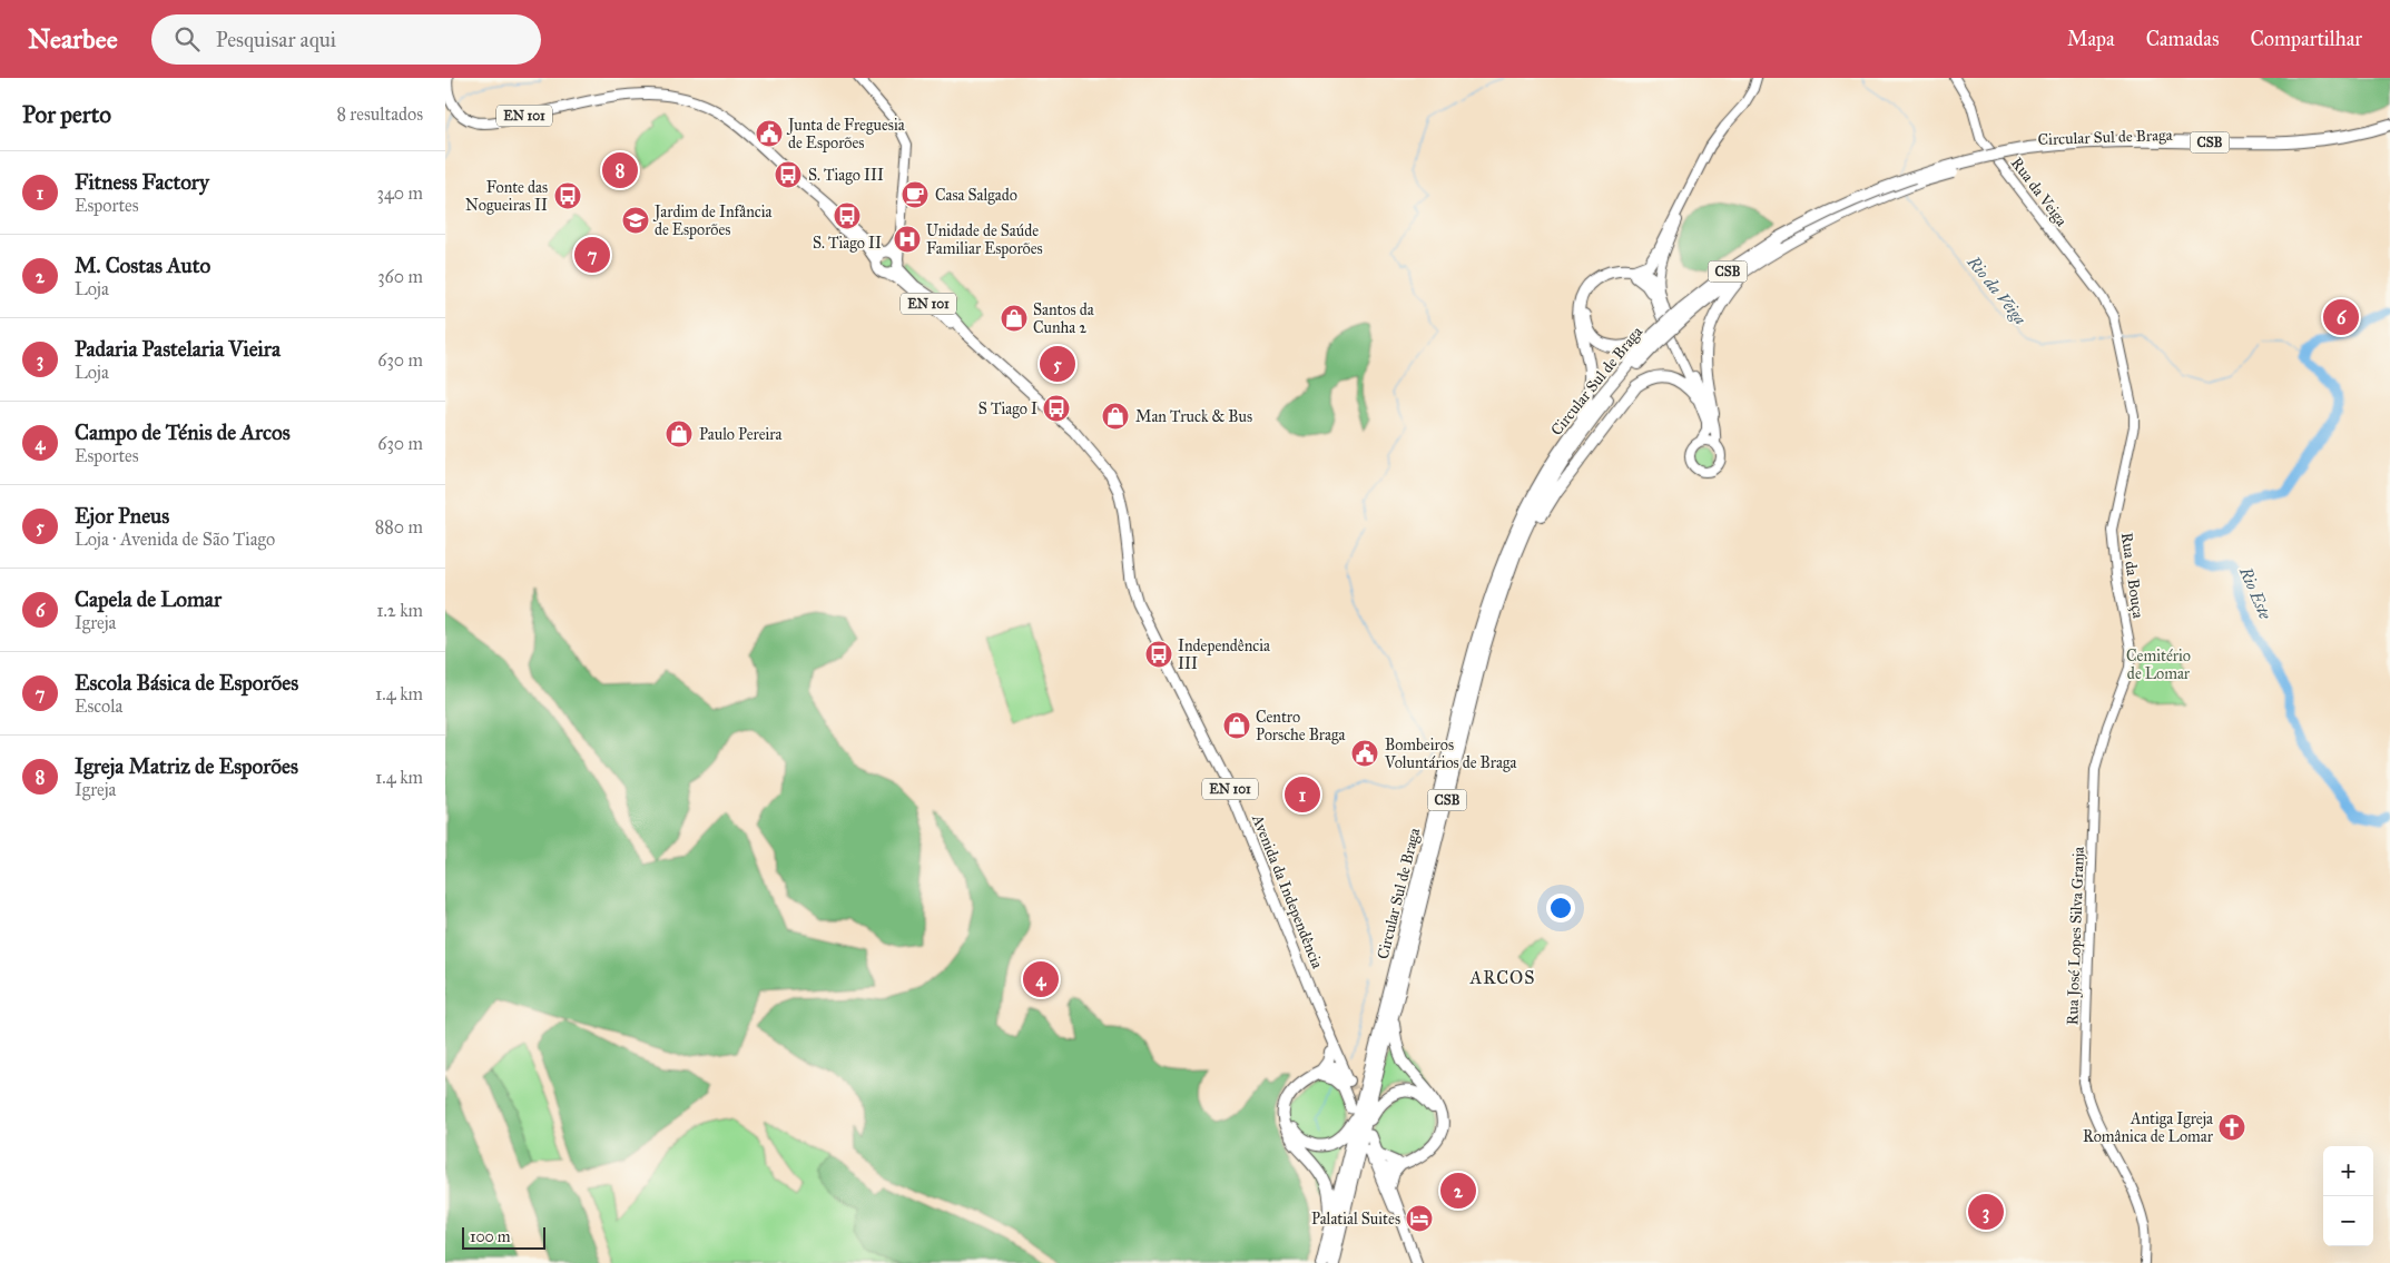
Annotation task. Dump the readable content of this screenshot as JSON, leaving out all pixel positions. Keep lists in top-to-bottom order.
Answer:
{
  "streets": {
    "highway": ["Circular Sul de Braga", "CSB"],
    "main road": [
      "EN 101",
      "Rua da Veiga",
      "Rua da Bouça",
      "Avenida da Independência",
      "Rua José Lopes Silva Granja"
    ]
  },
  "crossings": [
    ["EN 101", "Avenida da Independência"],
    ["Rua da Veiga", "Rua da Bouça"],
    ["Rua da Bouça", "Rua José Lopes Silva Granja"]
  ],
  "districts": ["ARCOS"],
  "water": ["Rio da Veiga", "Rio Este"],
  "parks": ["Cemitério de Lomar"],
  "places": {
    "public building": ["Junta de Freguesia de Esporões", "Bombeiros Voluntários de Braga"],
    "bus stop": [
      "S. Tiago III",
      "Fonte das Nogueiras II",
      "S. Tiago II",
      "S Tiago I",
      "Independência III"
    ],
    "cafe": ["Casa Salgado"],
    "school or university": ["Jardim de Infância de Esporões"],
    "hospital": ["Unidade de Saúde Familiar Esporões"],
    "shop": [
      "Santos da Cunha 2",
      "Man Truck & Bus",
      "Paulo Pereira",
      "Centro Porsche Braga"
    ],
    "church": ["Antiga Igreja Românica de Lomar"],
    "hotel": ["Palatial Suites"]
  },
  "scale_bar": "100 m",
  "page": {
    "header": "Nearbee",
    "search": "Pesquisar aqui",
    "nav": ["Mapa", "Camadas", "Compartilhar"],
    "heading": ["Por perto", "8 resultados"],
    "list": [
      {
        "mark": "1",
        "name": "Fitness Factory",
        "note": "Esportes",
        "value": "340 m"
      },
      {
        "mark": "2",
        "name": "M. Costas Auto",
        "note": "Loja",
        "value": "360 m"
      },
      {
        "mark": "3",
        "name": "Padaria Pastelaria Vieira",
        "note": "Loja",
        "value": "630 m"
      },
      {
        "mark": "4",
        "name": "Campo de Ténis de Arcos",
        "note": "Esportes",
        "value": "630 m"
      },
      {
        "mark": "5",
        "name": "Ejor Pneus",
        "note": "Loja · Avenida de São Tiago",
        "value": "880 m"
      },
      {
        "mark": "6",
        "name": "Capela de Lomar",
        "note": "Igreja",
        "value": "1.2 km"
      },
      {
        "mark": "7",
        "name": "Escola Básica de Esporões",
        "note": "Escola",
        "value": "1.4 km"
      },
      {
        "mark": "8",
        "name": "Igreja Matriz de Esporões",
        "note": "Igreja",
        "value": "1.4 km"
      }
    ],
    "pins": [
      "8",
      "7",
      "6",
      "5",
      "1",
      "4",
      "2",
      "3"
    ],
    "map_buttons": ["+", "−"],
    "scale": "100 m"
  }
}
